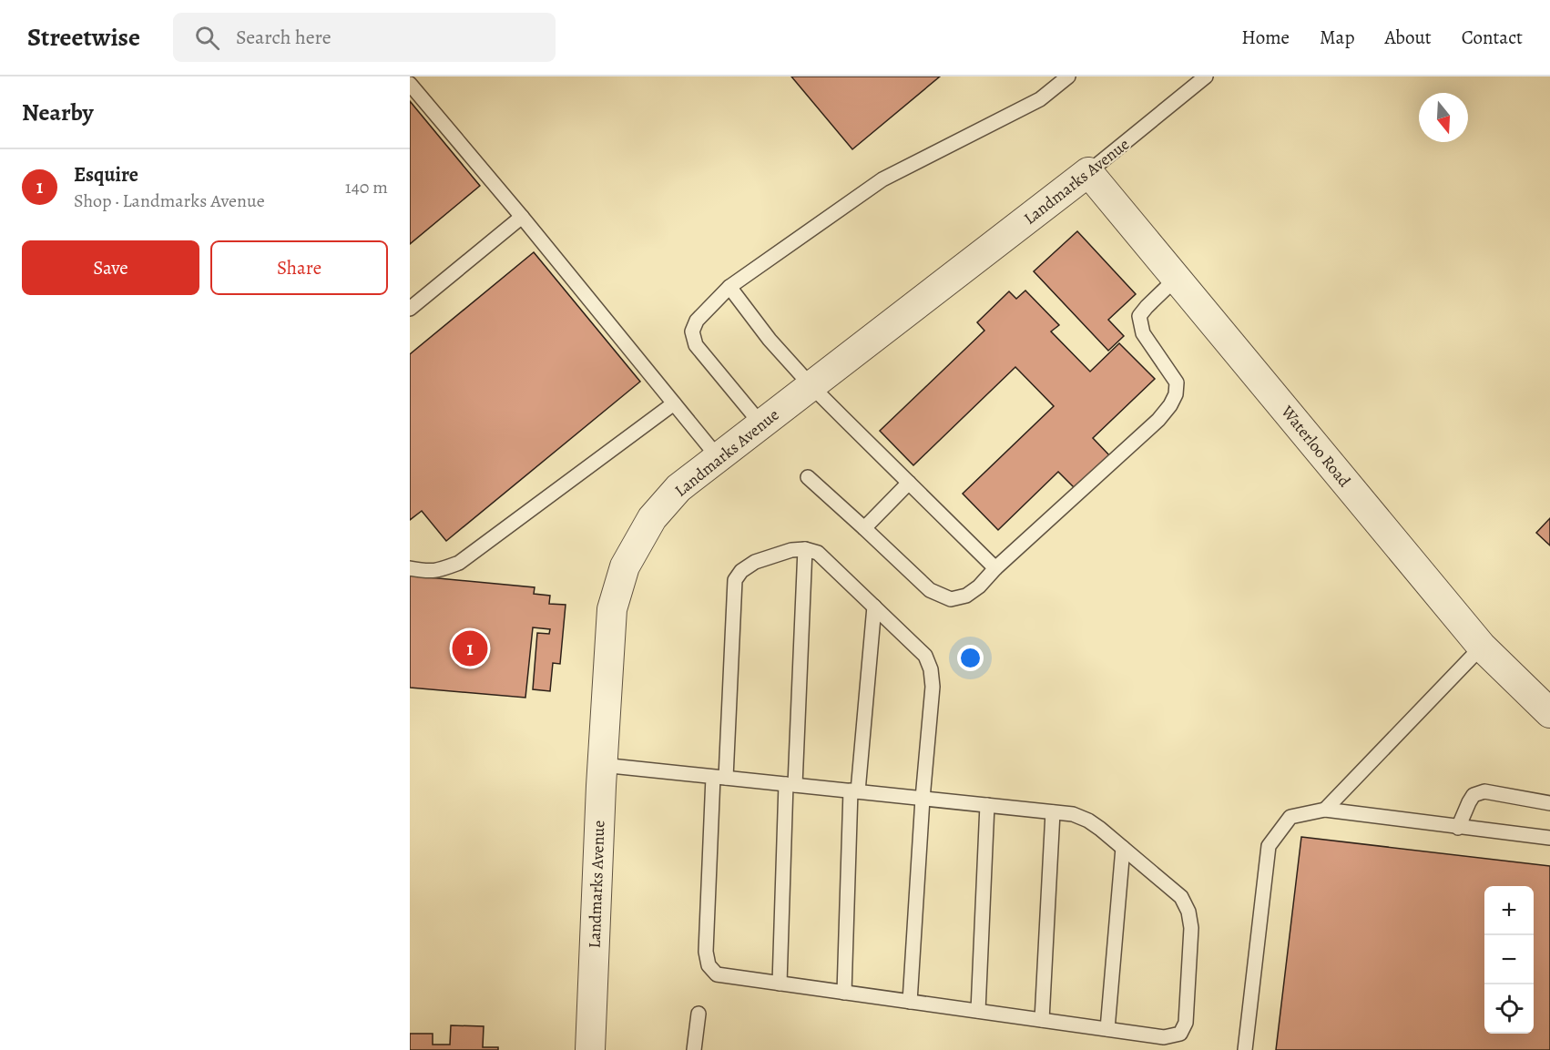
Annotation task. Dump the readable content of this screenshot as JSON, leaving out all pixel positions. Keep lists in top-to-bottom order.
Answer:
{
  "streets": {
    "street": ["Landmarks Avenue", "Waterloo Road"]
  },
  "crossings": [
    ["Landmarks Avenue", "Waterloo Road"]
  ],
  "north": "bottom",
  "page": {
    "header": "Streetwise",
    "search": "Search here",
    "nav": [
      "Home",
      "Map",
      "About",
      "Contact"
    ],
    "heading": "Nearby",
    "list": [
      {
        "mark": "1",
        "name": "Esquire",
        "note": "Shop · Landmarks Avenue",
        "value": "140 m"
      }
    ],
    "buttons": ["Save", "Share"],
    "pins": "1",
    "map_buttons": ["+", "−"]
  }
}
